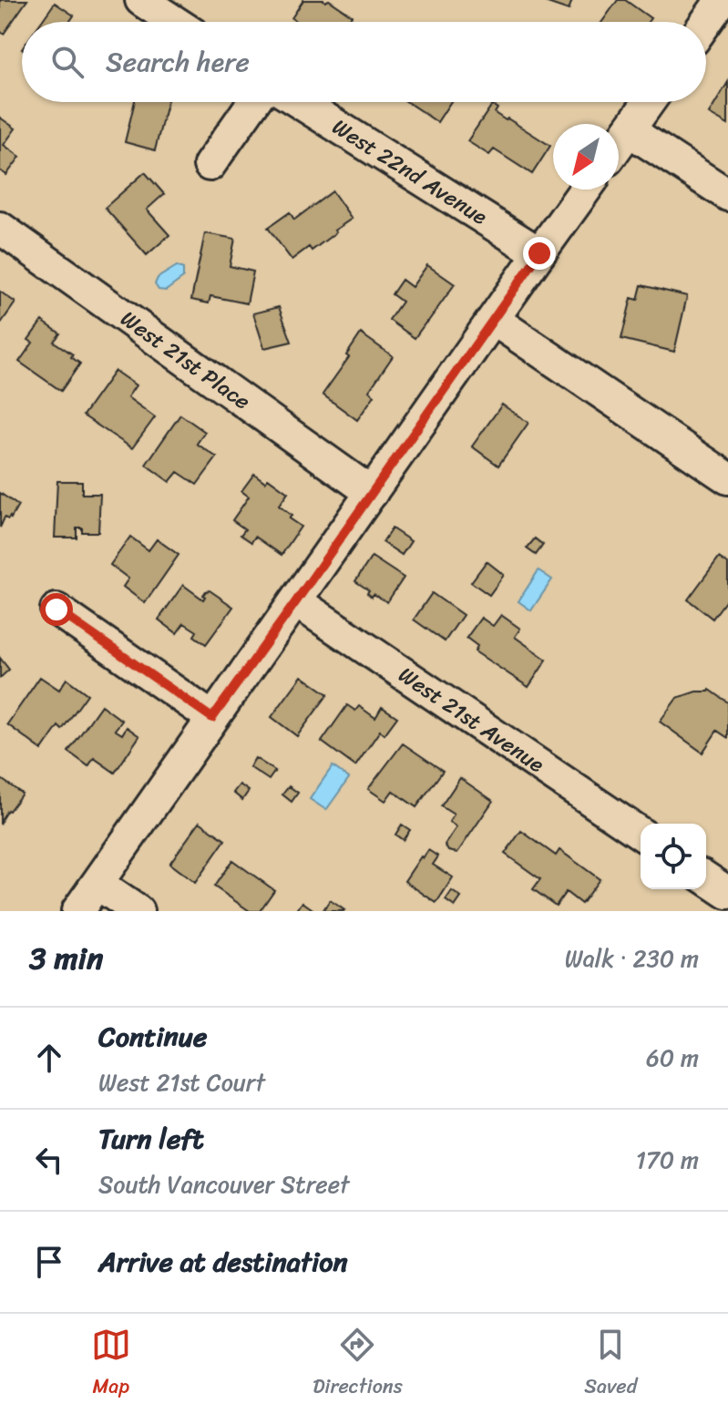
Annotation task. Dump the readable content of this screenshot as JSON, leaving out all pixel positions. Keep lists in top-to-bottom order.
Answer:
{
  "streets": {
    "street": ["West 22nd Avenue", "West 21st Place", "West 21st Avenue"]
  },
  "north": "bottom left",
  "page": {
    "search": "Search here",
    "heading": ["3 min", "Walk · 230 m"],
    "list": [
      ["Continue", "West 21st Court", "60 m"],
      ["Turn left", "South Vancouver Street", "170 m"],
      "Arrive at destination"
    ],
    "nav": ["Map", "Directions", "Saved"]
  }
}
